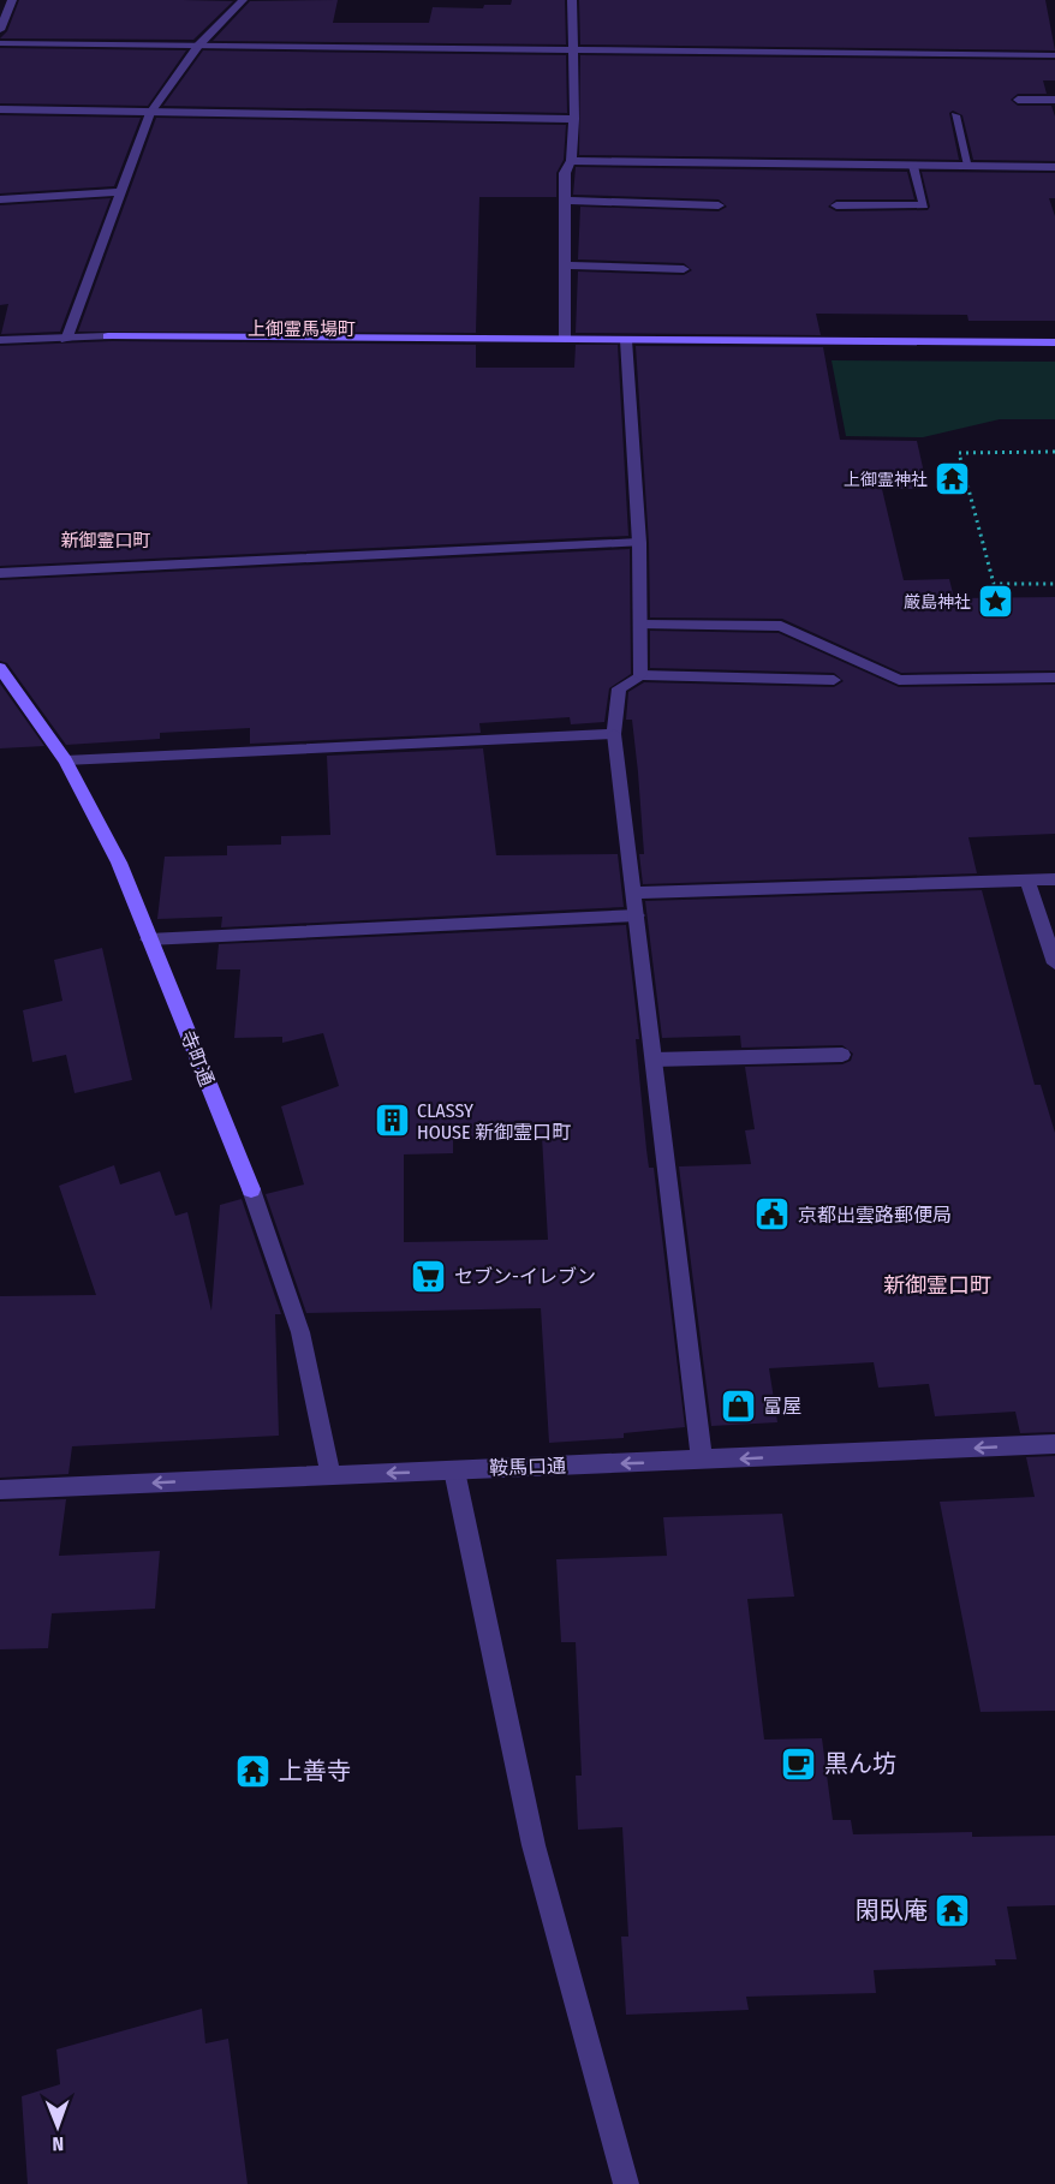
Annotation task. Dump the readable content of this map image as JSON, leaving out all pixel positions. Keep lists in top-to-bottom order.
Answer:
{
  "streets": {
    "street": ["寺町通", "鞍馬口通"]
  },
  "crossings": [
    ["寺町通", "鞍馬口通"]
  ],
  "one_way": ["鞍馬口通"],
  "districts": ["上御霊馬場町", "新御霊口町", "新御霊口町"],
  "places": {
    "temple": ["上御霊神社", "上善寺", "閑臥庵"],
    "place": ["厳島神社"],
    "building": ["CLASSY HOUSE 新御霊口町"],
    "public building": ["京都出雲路郵便局"],
    "supermarket": ["セブン-イレブン"],
    "shop": ["富屋"],
    "cafe": ["黒ん坊"]
  },
  "north": "bottom"
}
